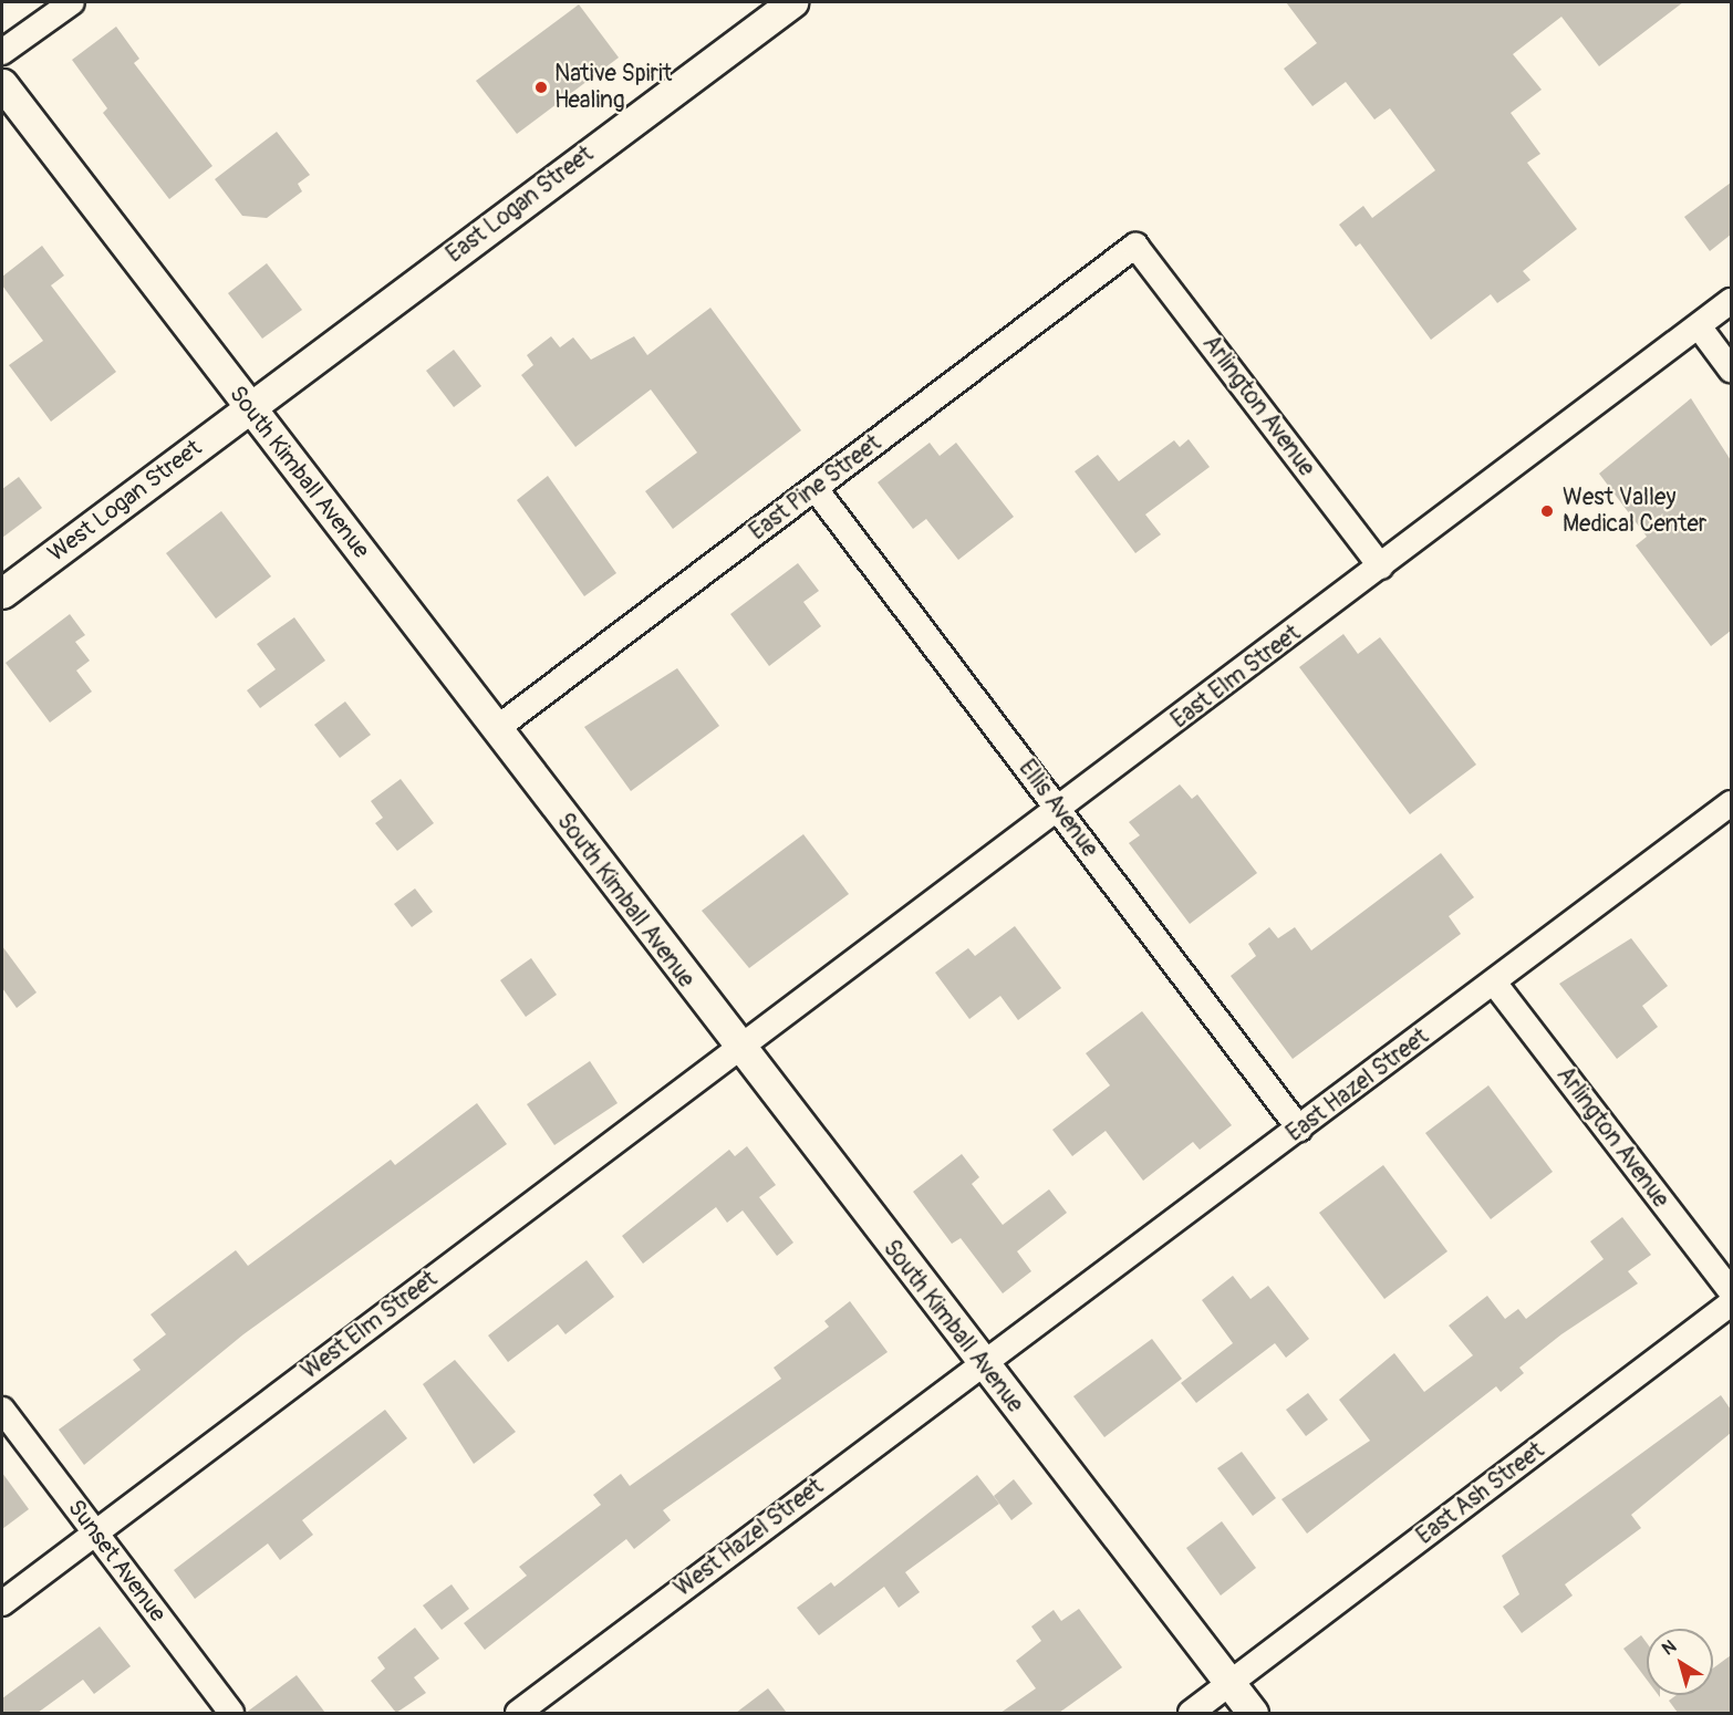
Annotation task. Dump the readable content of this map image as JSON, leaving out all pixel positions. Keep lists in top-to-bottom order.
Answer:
{
  "streets": {
    "street": [
      "East Logan Street",
      "Arlington Avenue",
      "South Kimball Avenue",
      "East Pine Street",
      "West Logan Street",
      "East Elm Street",
      "Ellis Avenue",
      "East Hazel Street",
      "West Elm Street",
      "East Ash Street",
      "West Hazel Street",
      "Sunset Avenue"
    ]
  },
  "crossings": [
    ["East Logan Street", "South Kimball Avenue"],
    ["East Logan Street", "West Logan Street"],
    ["Arlington Avenue", "East Pine Street"],
    ["Arlington Avenue", "East Elm Street"],
    ["Arlington Avenue", "East Hazel Street"],
    ["South Kimball Avenue", "East Pine Street"],
    ["South Kimball Avenue", "West Logan Street"],
    ["South Kimball Avenue", "East Elm Street"],
    ["South Kimball Avenue", "East Hazel Street"],
    ["South Kimball Avenue", "West Elm Street"],
    ["South Kimball Avenue", "East Ash Street"],
    ["South Kimball Avenue", "West Hazel Street"],
    ["East Pine Street", "Ellis Avenue"],
    ["East Elm Street", "Ellis Avenue"],
    ["East Elm Street", "West Elm Street"],
    ["Ellis Avenue", "East Hazel Street"],
    ["East Hazel Street", "West Hazel Street"],
    ["West Elm Street", "Sunset Avenue"]
  ],
  "places": ["Native Spirit Healing", "West Valley Medical Center"],
  "north": "top left"
}
